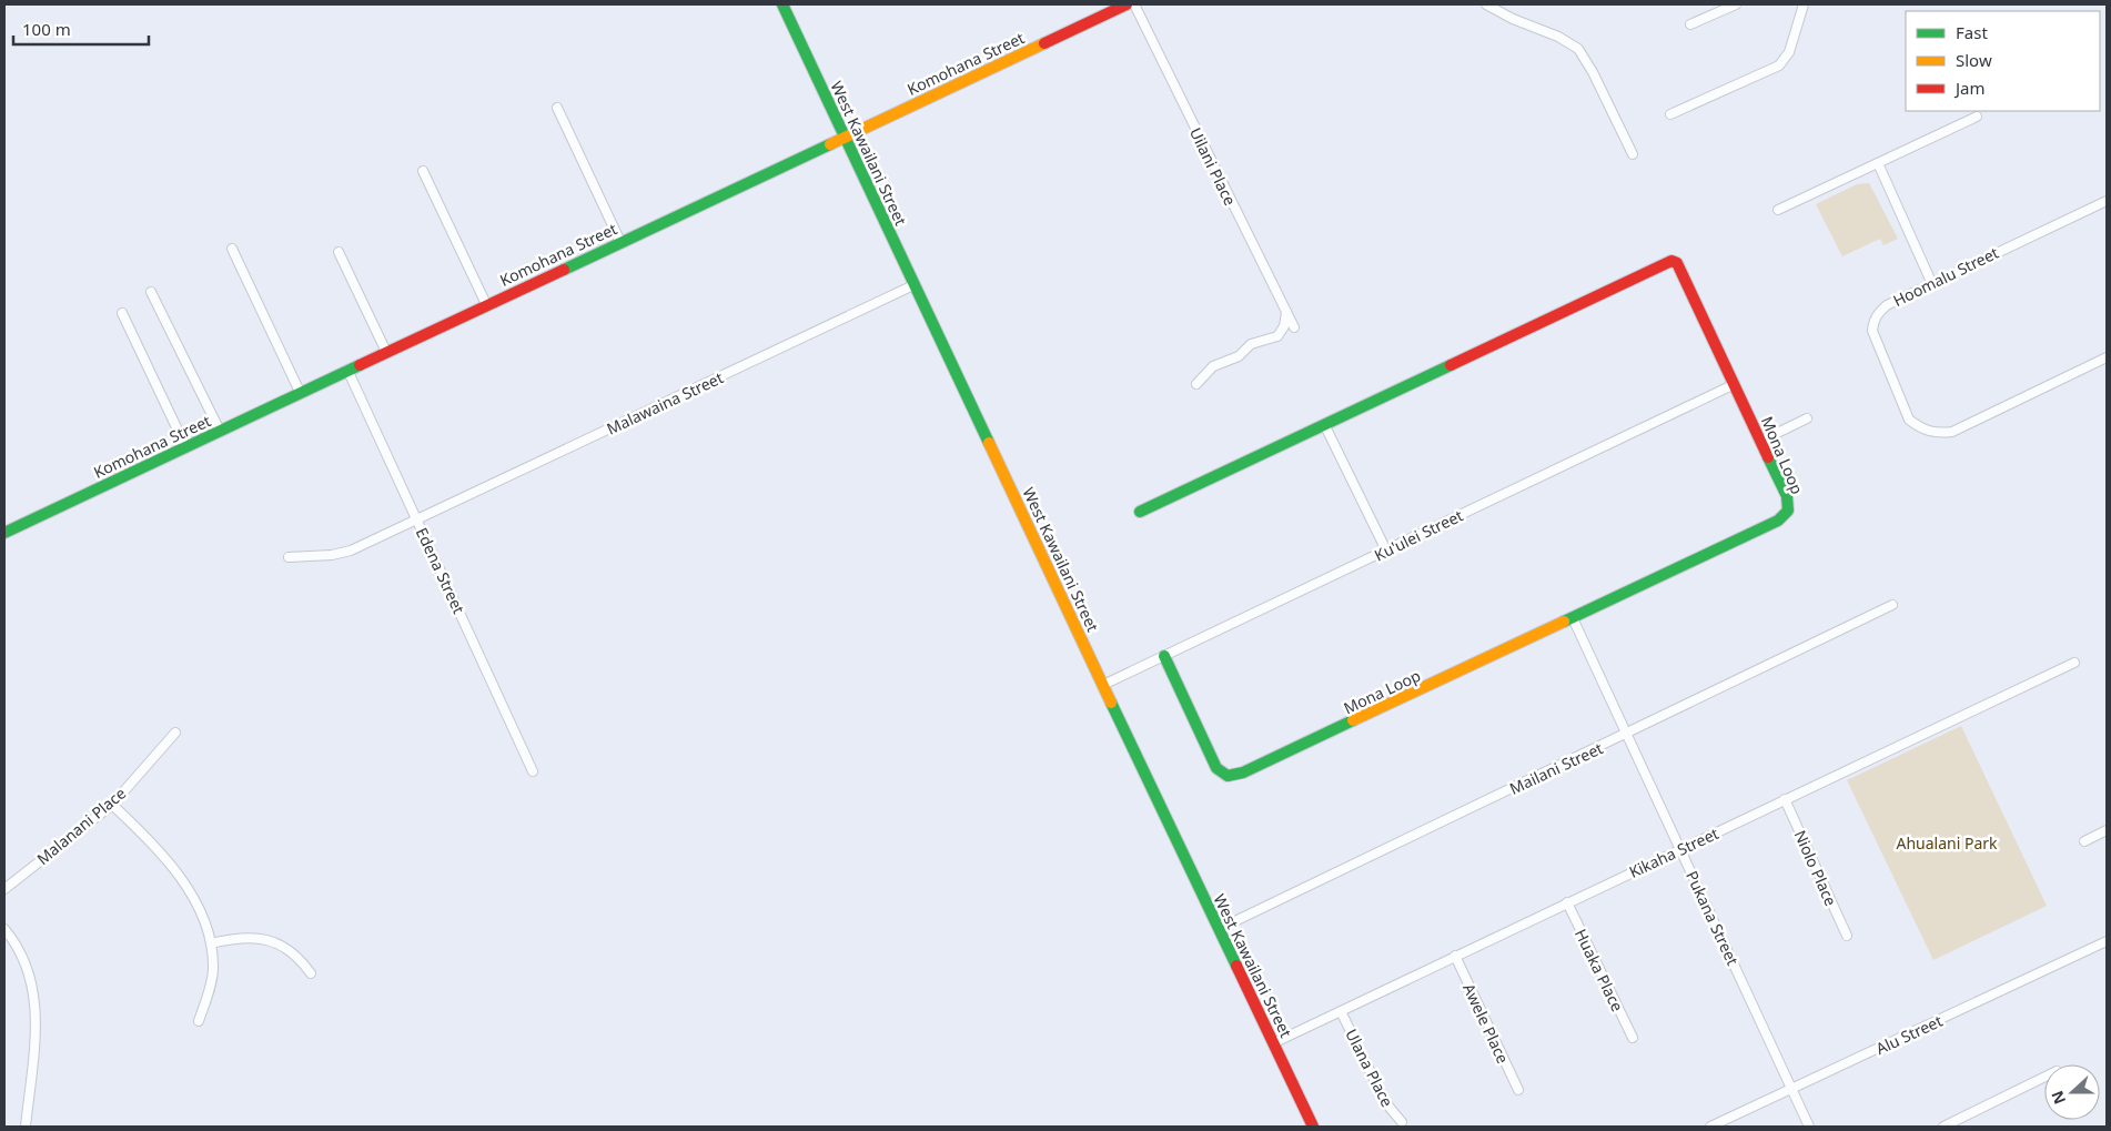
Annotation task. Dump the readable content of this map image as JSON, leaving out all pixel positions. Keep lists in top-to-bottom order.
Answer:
{
  "streets": {
    "street": [
      "Komohana Street",
      "West Kawailani Street",
      "Uilani Place",
      "Hoomalu Street",
      "Malawaina Street",
      "Mona Loop",
      "Ku'ulei Street",
      "Edena Street",
      "Mailani Street",
      "Malanani Place",
      "Kikaha Street",
      "Niolo Place",
      "Pukana Street",
      "Huaka Place",
      "Awele Place",
      "Alu Street",
      "Ulana Place"
    ]
  },
  "crossings": [
    ["Komohana Street", "West Kawailani Street"],
    ["Komohana Street", "Edena Street"],
    ["West Kawailani Street", "Malawaina Street"],
    ["West Kawailani Street", "Ku'ulei Street"],
    ["West Kawailani Street", "Mailani Street"],
    ["West Kawailani Street", "Kikaha Street"],
    ["Malawaina Street", "Edena Street"],
    ["Mona Loop", "Ku'ulei Street"],
    ["Mona Loop", "Pukana Street"],
    ["Mailani Street", "Pukana Street"],
    ["Kikaha Street", "Niolo Place"],
    ["Kikaha Street", "Pukana Street"],
    ["Kikaha Street", "Huaka Place"],
    ["Kikaha Street", "Awele Place"],
    ["Kikaha Street", "Ulana Place"],
    ["Pukana Street", "Alu Street"]
  ],
  "parks": ["Ahualani Park"],
  "legend": ["Fast", "Slow", "Jam"],
  "scale_bar": "100 m",
  "north": "left"
}
